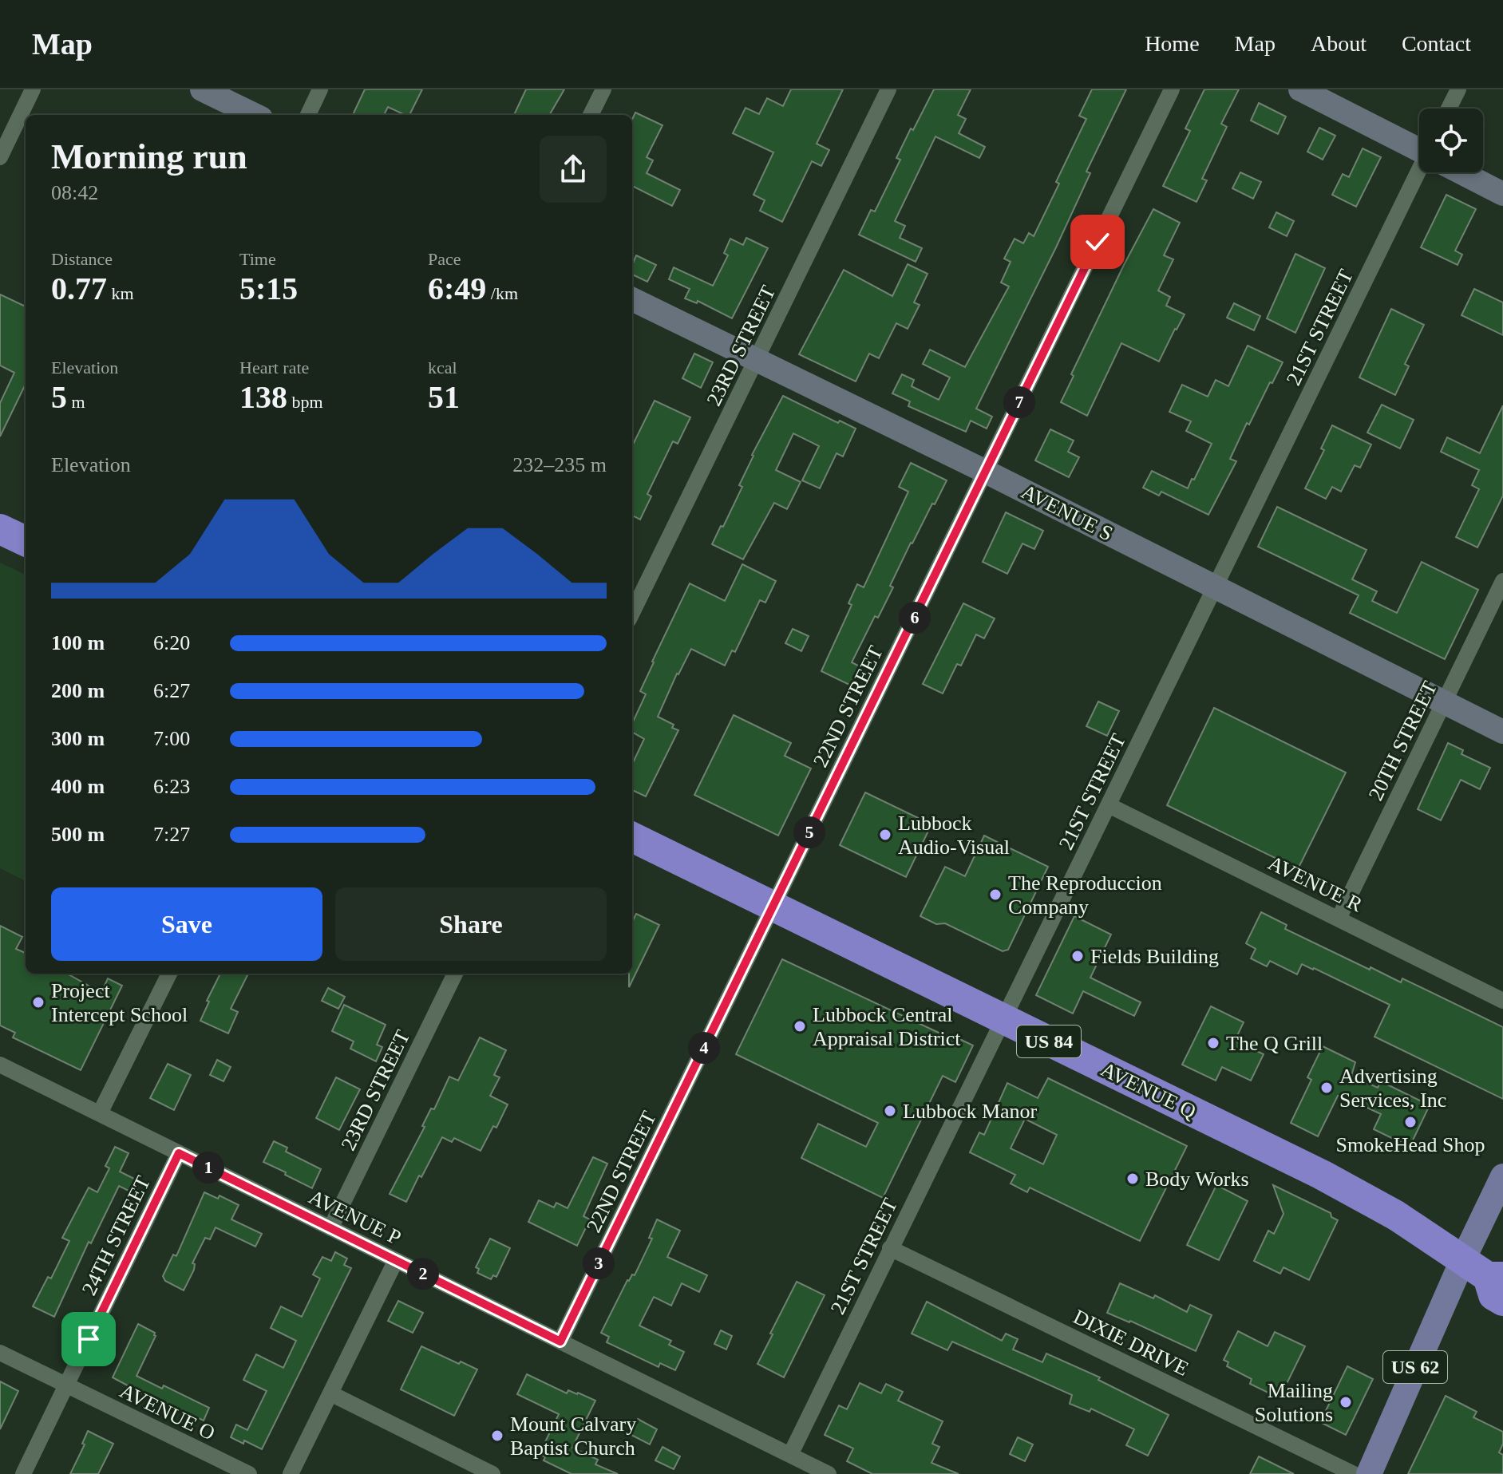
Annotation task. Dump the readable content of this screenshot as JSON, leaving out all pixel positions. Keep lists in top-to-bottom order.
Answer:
{
  "streets": {
    "highway": ["US 84", "AVENUE Q"],
    "main road": ["US 62"],
    "street": [
      "21ST STREET",
      "23RD STREET",
      "AVENUE S",
      "22ND STREET",
      "20TH STREET",
      "AVENUE R",
      "AVENUE P",
      "24TH STREET",
      "DIXIE DRIVE",
      "AVENUE O"
    ]
  },
  "crossings": [
    ["21ST STREET", "AVENUE S"],
    ["21ST STREET", "AVENUE R"],
    ["21ST STREET", "AVENUE Q"],
    ["21ST STREET", "AVENUE P"],
    ["21ST STREET", "DIXIE DRIVE"],
    ["23RD STREET", "AVENUE S"],
    ["23RD STREET", "AVENUE P"],
    ["AVENUE S", "22ND STREET"],
    ["AVENUE S", "20TH STREET"],
    ["22ND STREET", "AVENUE Q"],
    ["22ND STREET", "AVENUE P"],
    ["20TH STREET", "AVENUE R"],
    ["AVENUE Q", "US 62"],
    ["AVENUE P", "24TH STREET"],
    ["24TH STREET", "AVENUE O"]
  ],
  "places": [
    "Lubbock Audio-Visual",
    "The Reproduccion Company",
    "Fields Building",
    "Project Intercept School",
    "Lubbock Central Appraisal District",
    "The Q Grill",
    "Advertising Services, Inc",
    "Lubbock Manor",
    "SmokeHead Shop",
    "Body Works",
    "Mailing Solutions",
    "Mount Calvary Baptist Church"
  ],
  "page": {
    "header": "Map",
    "nav": [
      "Home",
      "Map",
      "About",
      "Contact"
    ],
    "heading": ["Morning run", "08:42"],
    "stats": [
      ["Distance", "0.77 km"],
      ["Time", "5:15"],
      ["Pace", "6:49 /km"],
      ["Elevation", "5 m"],
      ["Heart rate", "138 bpm"],
      ["kcal", "51"]
    ],
    "pins": [
      "7",
      "6",
      "5",
      "4",
      "1",
      "3",
      "2"
    ],
    "chart": ["Elevation", "232–235 m"],
    "list": [
      {
        "name": "100 m",
        "note": "6:20"
      },
      {
        "name": "200 m",
        "note": "6:27"
      },
      {
        "name": "300 m",
        "note": "7:00"
      },
      {
        "name": "400 m",
        "note": "6:23"
      },
      {
        "name": "500 m",
        "note": "7:27"
      }
    ],
    "buttons": ["Save", "Share"]
  }
}
